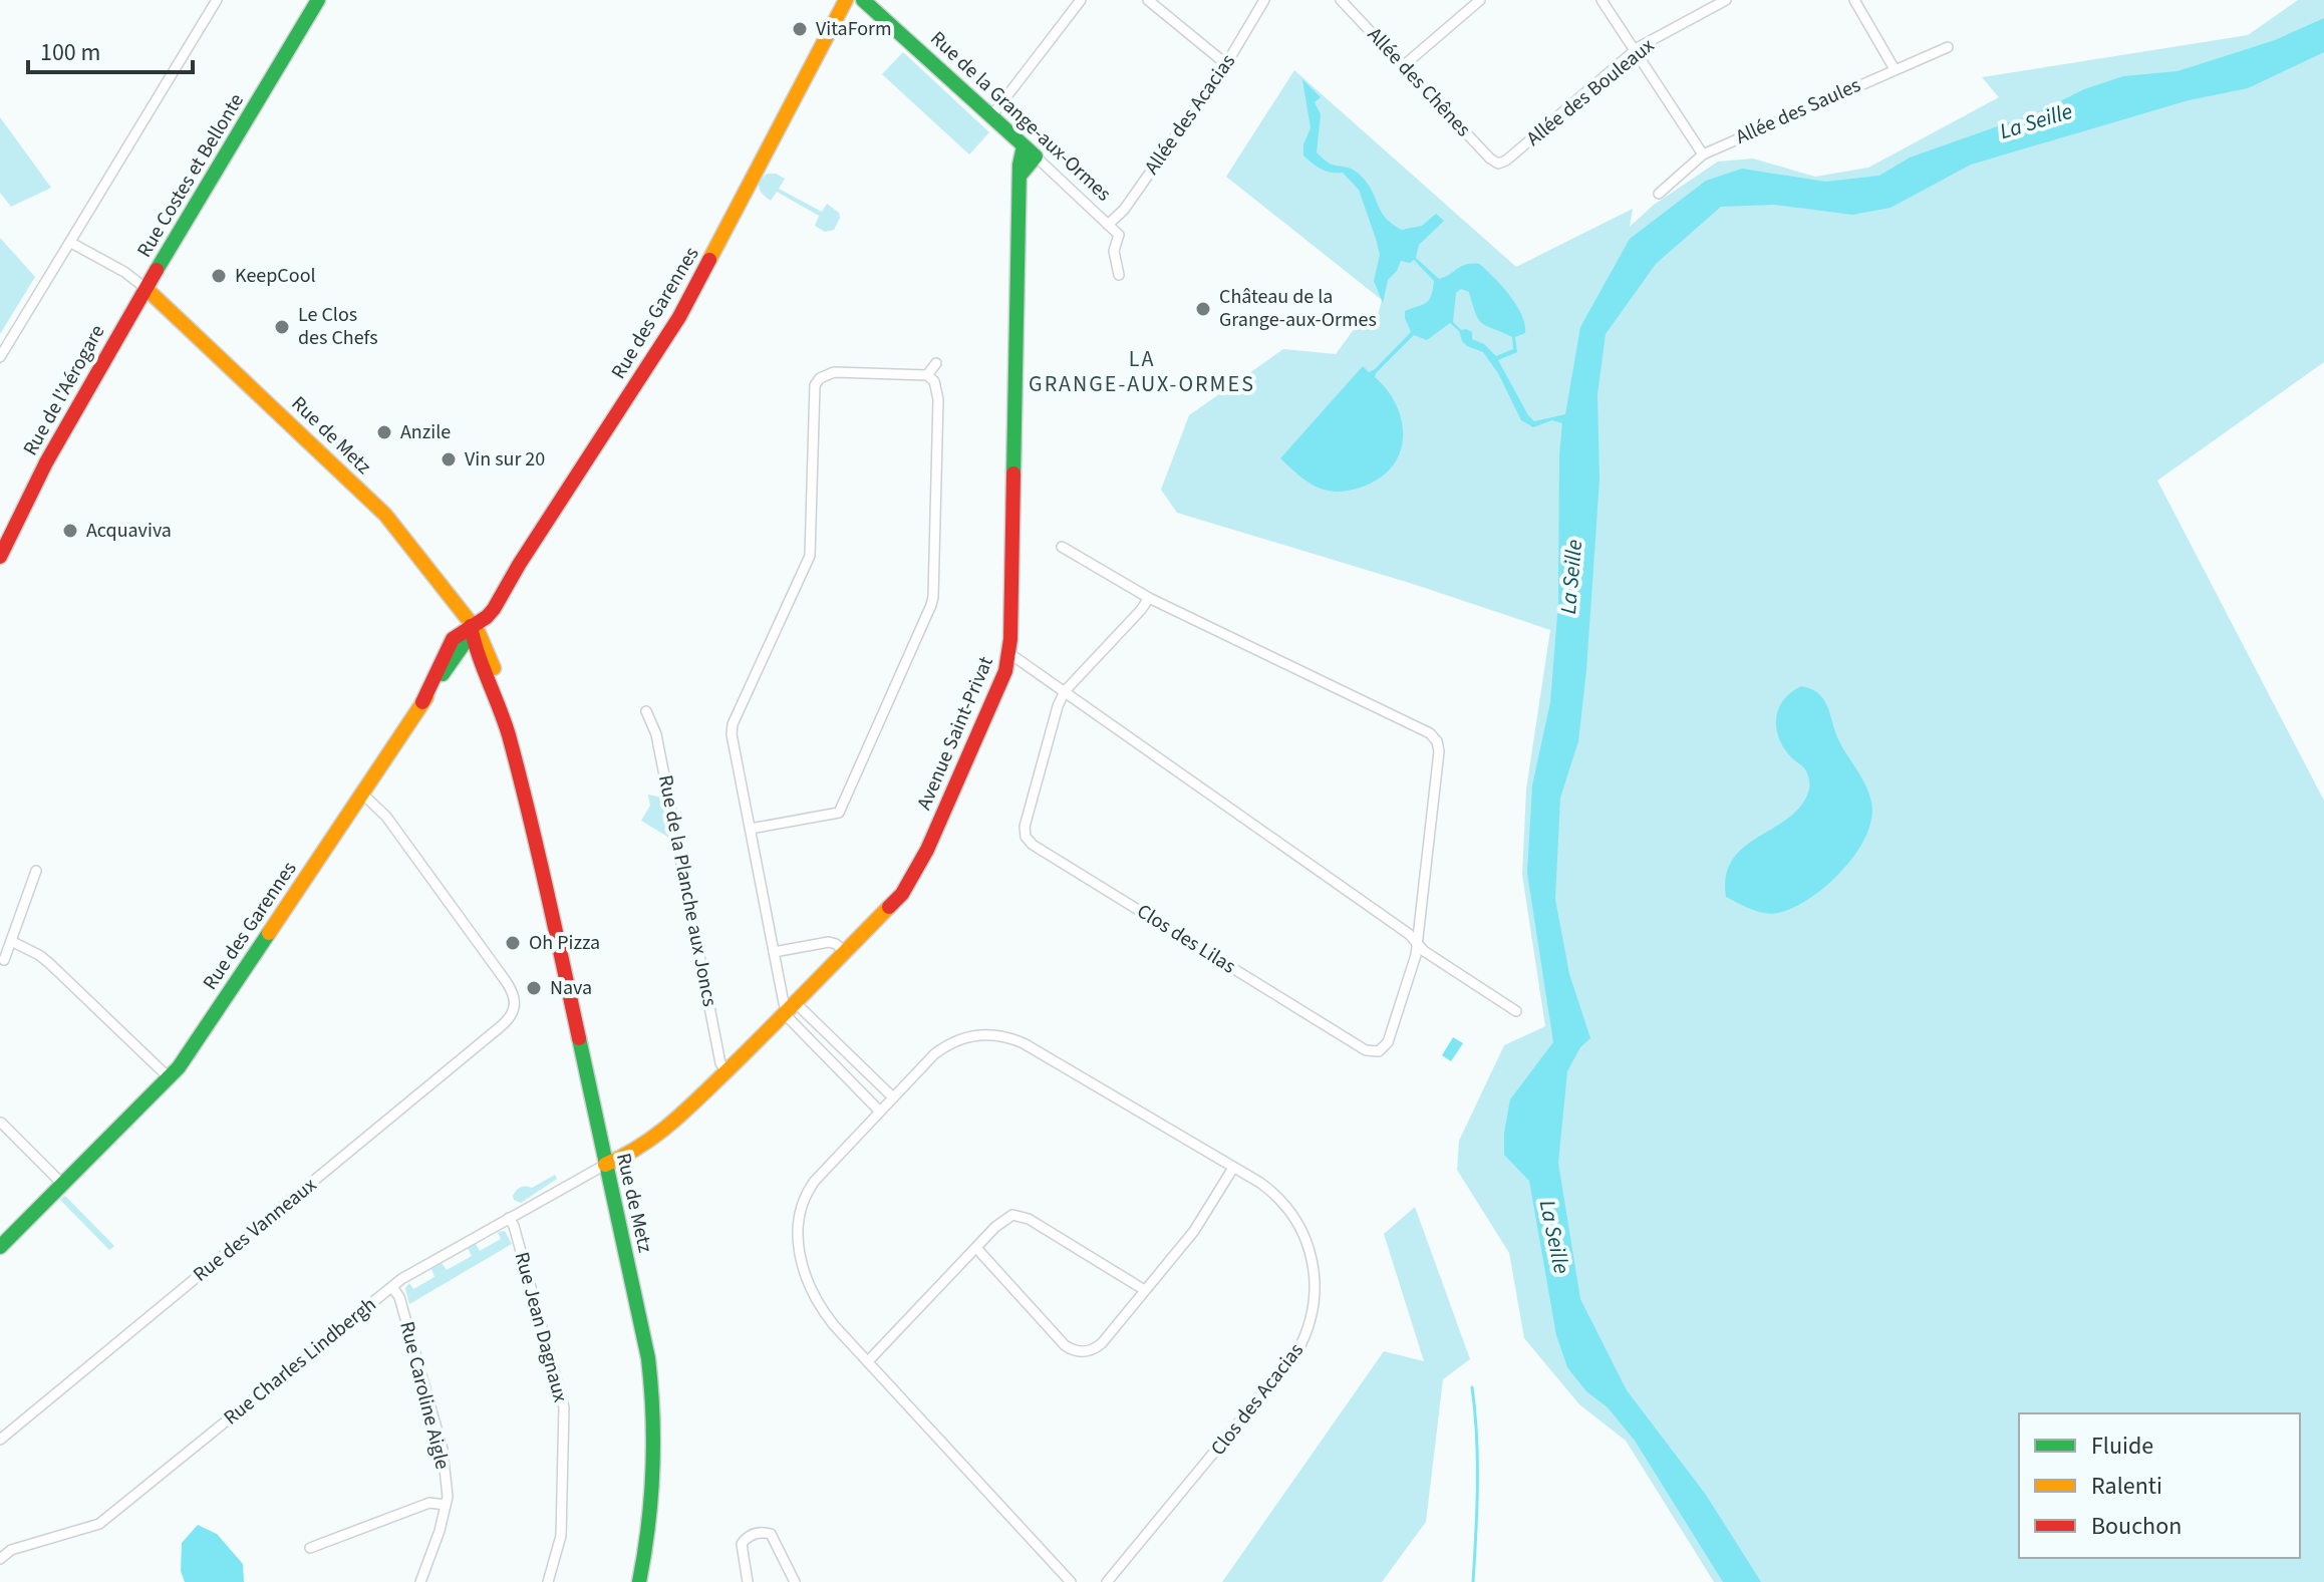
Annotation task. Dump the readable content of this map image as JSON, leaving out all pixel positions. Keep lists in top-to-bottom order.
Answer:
{
  "streets": {
    "street": [
      "Allée des Chênes",
      "Allée des Bouleaux",
      "Allée des Saules",
      "Allée des Acacias",
      "Rue de la Grange-aux-Ormes",
      "Rue Costes et Bellonte",
      "Rue des Garennes",
      "Rue de l'Aérogare",
      "Rue de Metz",
      "Avenue Saint-Privat",
      "Rue de la Planche aux Joncs",
      "Clos des Lilas",
      "Rue des Vanneaux",
      "Rue Jean Dagnaux",
      "Rue Charles Lindbergh",
      "Rue Caroline Aigle",
      "Clos des Acacias"
    ]
  },
  "crossings": [
    ["Allée des Chênes", "Allée des Bouleaux"],
    ["Allée des Acacias", "Rue de la Grange-aux-Ormes"],
    ["Rue de la Grange-aux-Ormes", "Avenue Saint-Privat"],
    ["Rue Costes et Bellonte", "Rue de l'Aérogare"],
    ["Rue Costes et Bellonte", "Rue de Metz"],
    ["Rue des Garennes", "Rue de Metz"],
    ["Rue des Garennes", "Rue des Vanneaux"],
    ["Rue de l'Aérogare", "Rue de Metz"],
    ["Rue de Metz", "Avenue Saint-Privat"],
    ["Rue de Metz", "Rue Charles Lindbergh"],
    ["Avenue Saint-Privat", "Rue de la Planche aux Joncs"],
    ["Avenue Saint-Privat", "Rue Charles Lindbergh"],
    ["Rue Jean Dagnaux", "Rue Charles Lindbergh"],
    ["Rue Charles Lindbergh", "Rue Caroline Aigle"]
  ],
  "districts": ["LA GRANGE-AUX-ORMES"],
  "water": ["La Seille"],
  "places": [
    "VitaForm",
    "KeepCool",
    "Château de la Grange-aux-Ormes",
    "Le Clos des Chefs",
    "Anzile",
    "Vin sur 20",
    "Acquaviva",
    "Oh Pizza",
    "Nava"
  ],
  "legend": ["Fluide", "Ralenti", "Bouchon"],
  "scale_bar": "100 m"
}
